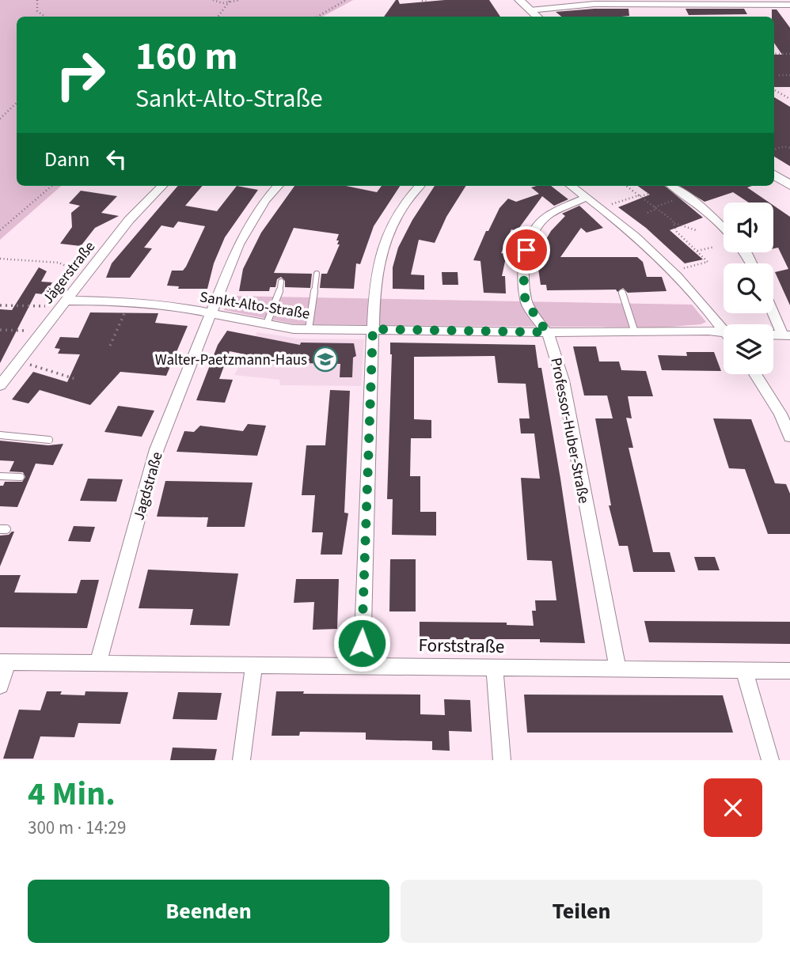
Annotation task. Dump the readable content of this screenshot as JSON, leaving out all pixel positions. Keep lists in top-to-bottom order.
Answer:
{
  "streets": {
    "street": [
      "Jägerstraße",
      "Sankt-Alto-Straße",
      "Professor-Huber-Straße",
      "Jagdstraße",
      "Forststraße"
    ]
  },
  "crossings": [
    ["Jägerstraße", "Sankt-Alto-Straße"],
    ["Sankt-Alto-Straße", "Professor-Huber-Straße"],
    ["Sankt-Alto-Straße", "Jagdstraße"],
    ["Professor-Huber-Straße", "Forststraße"],
    ["Jagdstraße", "Forststraße"]
  ],
  "places": {
    "school or university": ["Walter-Paetzmann-Haus"]
  },
  "page": {
    "turn": ["160 m", "Sankt-Alto-Straße"],
    "then": "Dann",
    "heading": ["4 Min.", "300 m · 14:29"],
    "buttons": ["Beenden", "Teilen"]
  }
}
